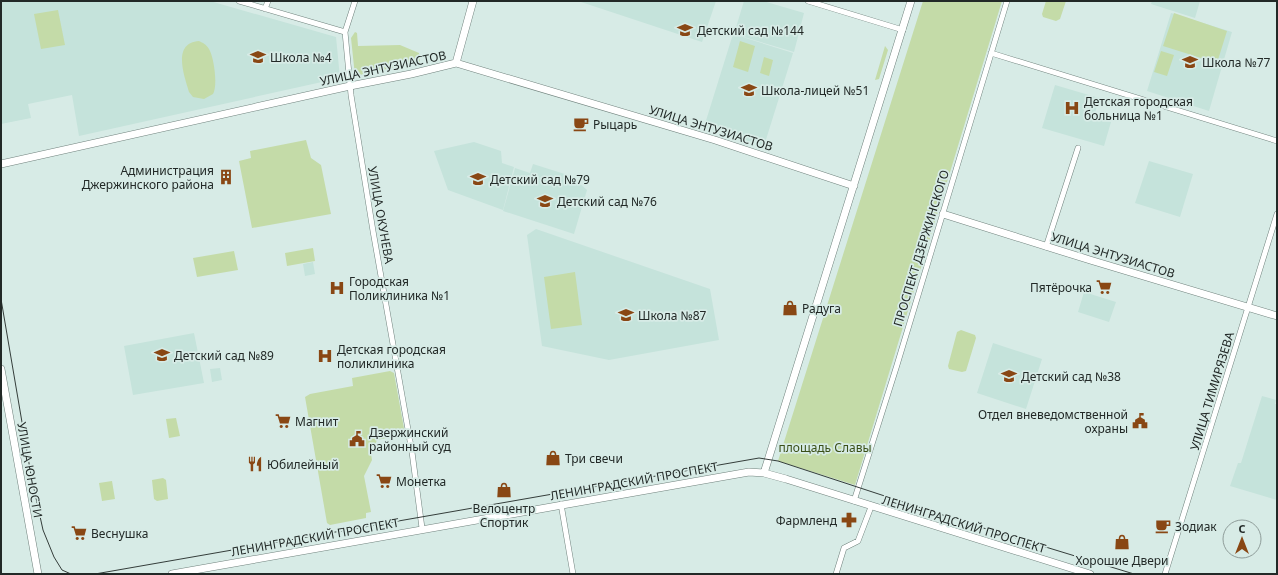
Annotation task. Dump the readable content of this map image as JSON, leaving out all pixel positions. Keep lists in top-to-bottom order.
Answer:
{
  "streets": {
    "street": [
      "УЛИЦА ЭНТУЗИАСТОВ",
      "УЛИЦА ОКУНЕВА",
      "ПРОСПЕКТ ДЗЕРЖИНСКОГО",
      "УЛИЦА ТИМИРЯЗЕВА",
      "УЛИЦА ЮНОСТИ",
      "ЛЕНИНГРАДСКИЙ ПРОСПЕКТ"
    ]
  },
  "crossings": [
    ["УЛИЦА ЭНТУЗИАСТОВ", "УЛИЦА ОКУНЕВА"],
    ["УЛИЦА ЭНТУЗИАСТОВ", "ПРОСПЕКТ ДЗЕРЖИНСКОГО"],
    ["УЛИЦА ЭНТУЗИАСТОВ", "УЛИЦА ТИМИРЯЗЕВА"],
    ["УЛИЦА ОКУНЕВА", "ЛЕНИНГРАДСКИЙ ПРОСПЕКТ"],
    ["ПРОСПЕКТ ДЗЕРЖИНСКОГО", "ЛЕНИНГРАДСКИЙ ПРОСПЕКТ"]
  ],
  "parks": ["площадь Славы"],
  "places": {
    "school or university": [
      "Детский сад №144",
      "Школа №4",
      "Школа №77",
      "Школа-лицей №51",
      "Детский сад №79",
      "Детский сад №76",
      "Школа №87",
      "Детский сад №89",
      "Детский сад №38"
    ],
    "hospital": ["Детская городская больница №1", "Городская Поликлиника №1", "Детская городская поликлиника"],
    "cafe": ["Рыцарь", "Зодиак"],
    "building": ["Администрация Джержинского района"],
    "supermarket": [
      "Пятёрочка",
      "Магнит",
      "Монетка",
      "Веснушка"
    ],
    "shop": [
      "Радуга",
      "Три свечи",
      "Велоцентр Спортик",
      "Хорошие Двери"
    ],
    "public building": ["Отдел вневедомственной охраны", "Дзержинский районный суд"],
    "restaurant": ["Юбилейный"],
    "pharmacy": ["Фармленд"]
  },
  "north": "top"
}
